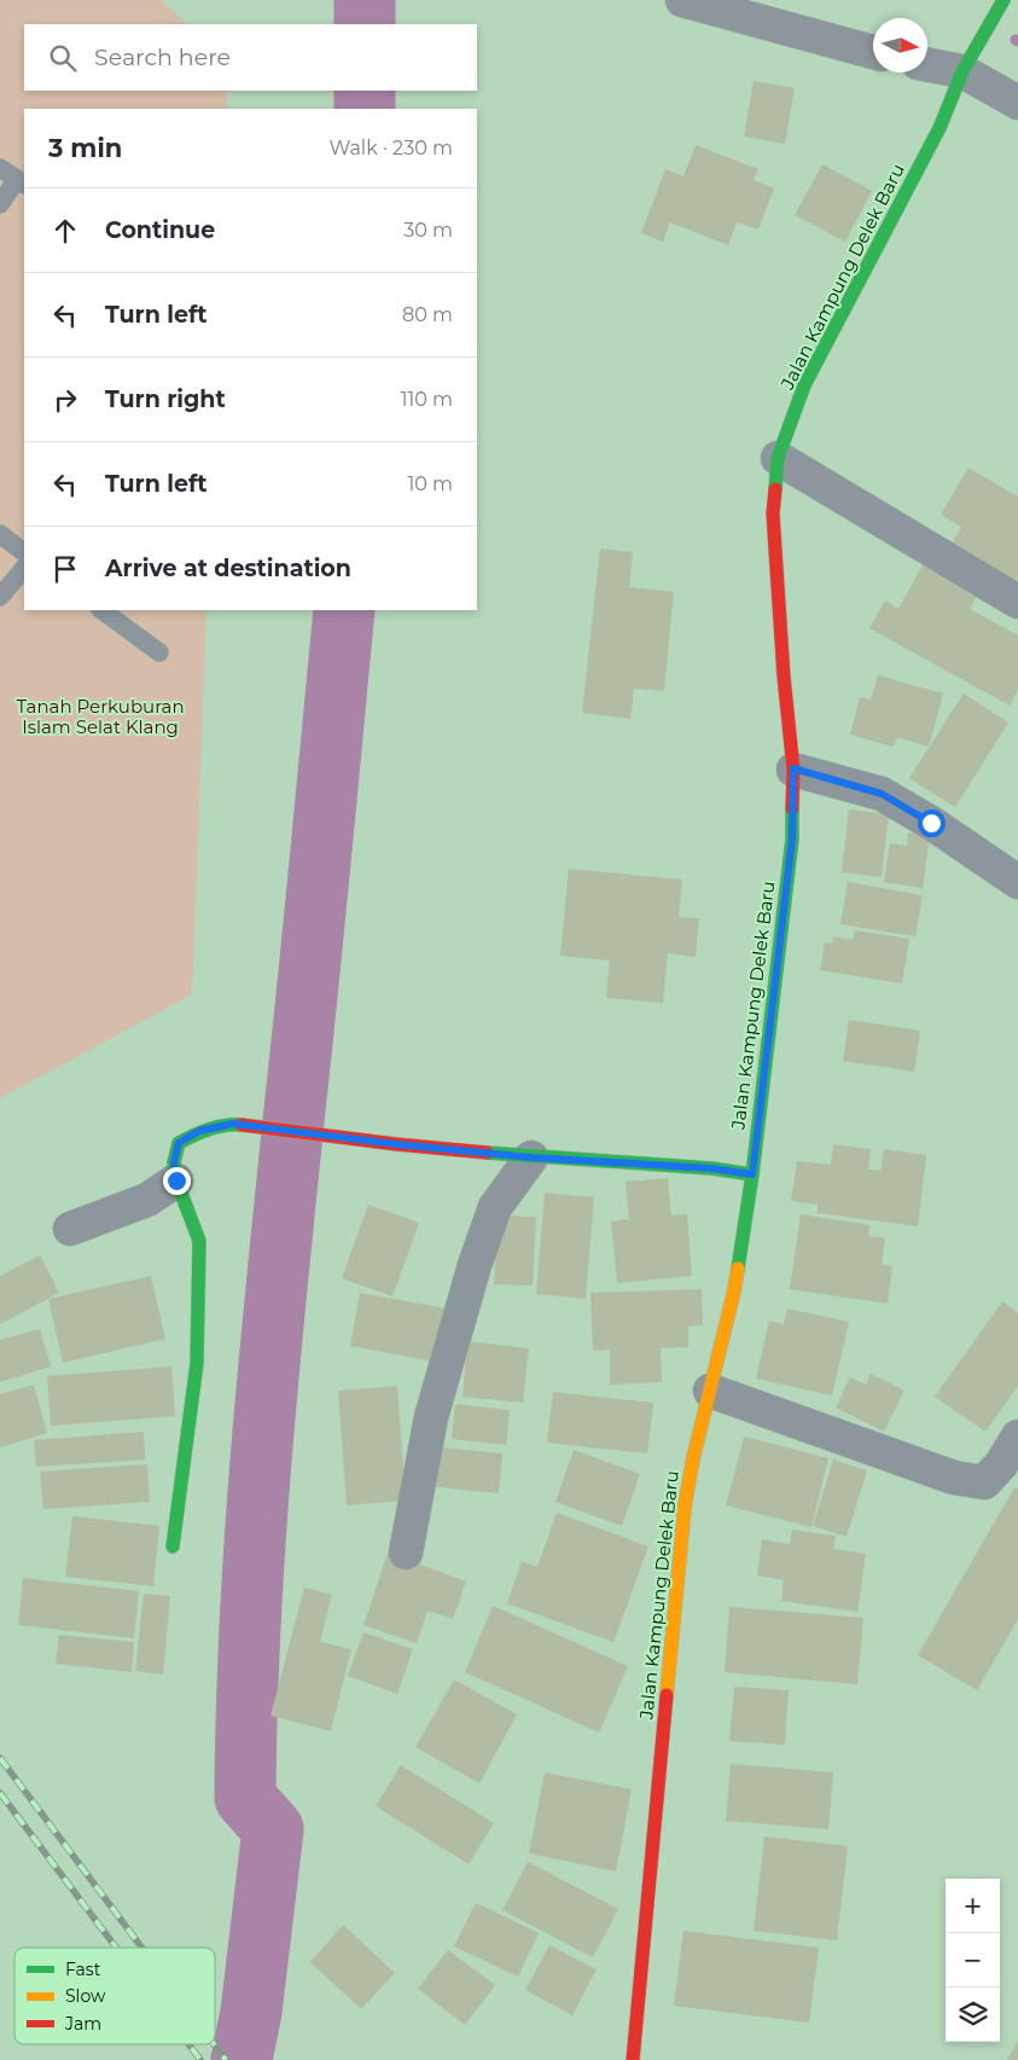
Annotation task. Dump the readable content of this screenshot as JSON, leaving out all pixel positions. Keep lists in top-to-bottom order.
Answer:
{
  "streets": {
    "street": ["Jalan Kampung Delek Baru"]
  },
  "parks": ["Tanah Perkuburan Islam Selat Klang"],
  "legend": ["Fast", "Slow", "Jam"],
  "north": "right",
  "page": {
    "search": "Search here",
    "heading": ["3 min", "Walk · 230 m"],
    "list": [
      ["Continue", "30 m"],
      ["Turn left", "80 m"],
      ["Turn right", "110 m"],
      ["Turn left", "10 m"],
      "Arrive at destination"
    ],
    "map_buttons": ["+", "−"]
  }
}
